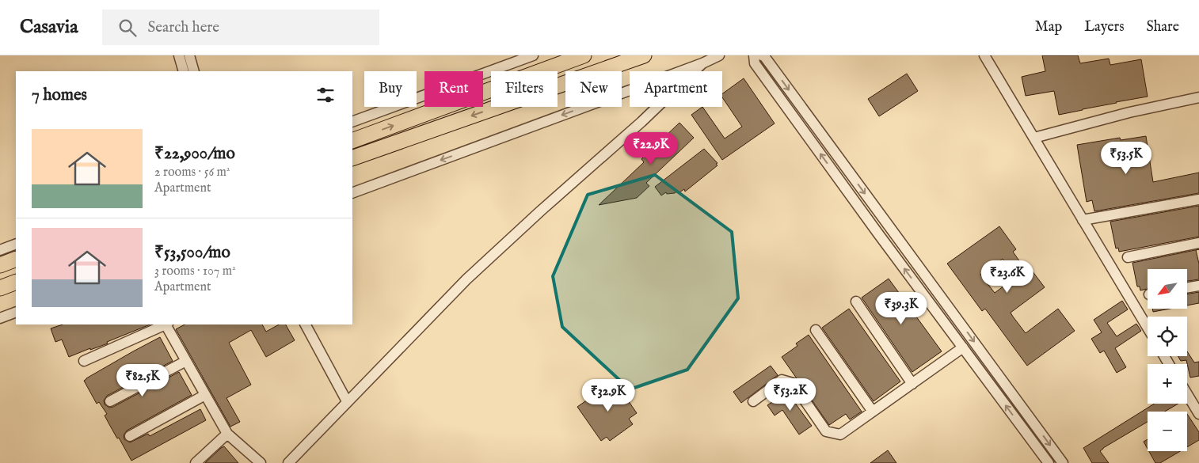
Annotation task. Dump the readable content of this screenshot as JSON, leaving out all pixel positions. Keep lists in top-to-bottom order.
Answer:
{
  "north": "bottom left",
  "page": {
    "header": "Casavia",
    "search": "Search here",
    "nav": ["Map", "Layers", "Share"],
    "chip": [
      "Buy",
      "Rent",
      "Filters",
      "New",
      "Apartment"
    ],
    "heading": "7 homes",
    "list": [
      {
        "name": "₹22,900/mo",
        "note": "2 rooms · 56 m² · Apartment"
      },
      {
        "name": "₹53,500/mo",
        "note": "3 rooms · 107 m² · Apartment"
      }
    ],
    "price": [
      "₹22.9K",
      "₹53.5K",
      "₹23.6K",
      "₹39.3K",
      "₹82.5K",
      "₹53.2K",
      "₹32.9K"
    ],
    "map_buttons": ["+", "−"]
  }
}
